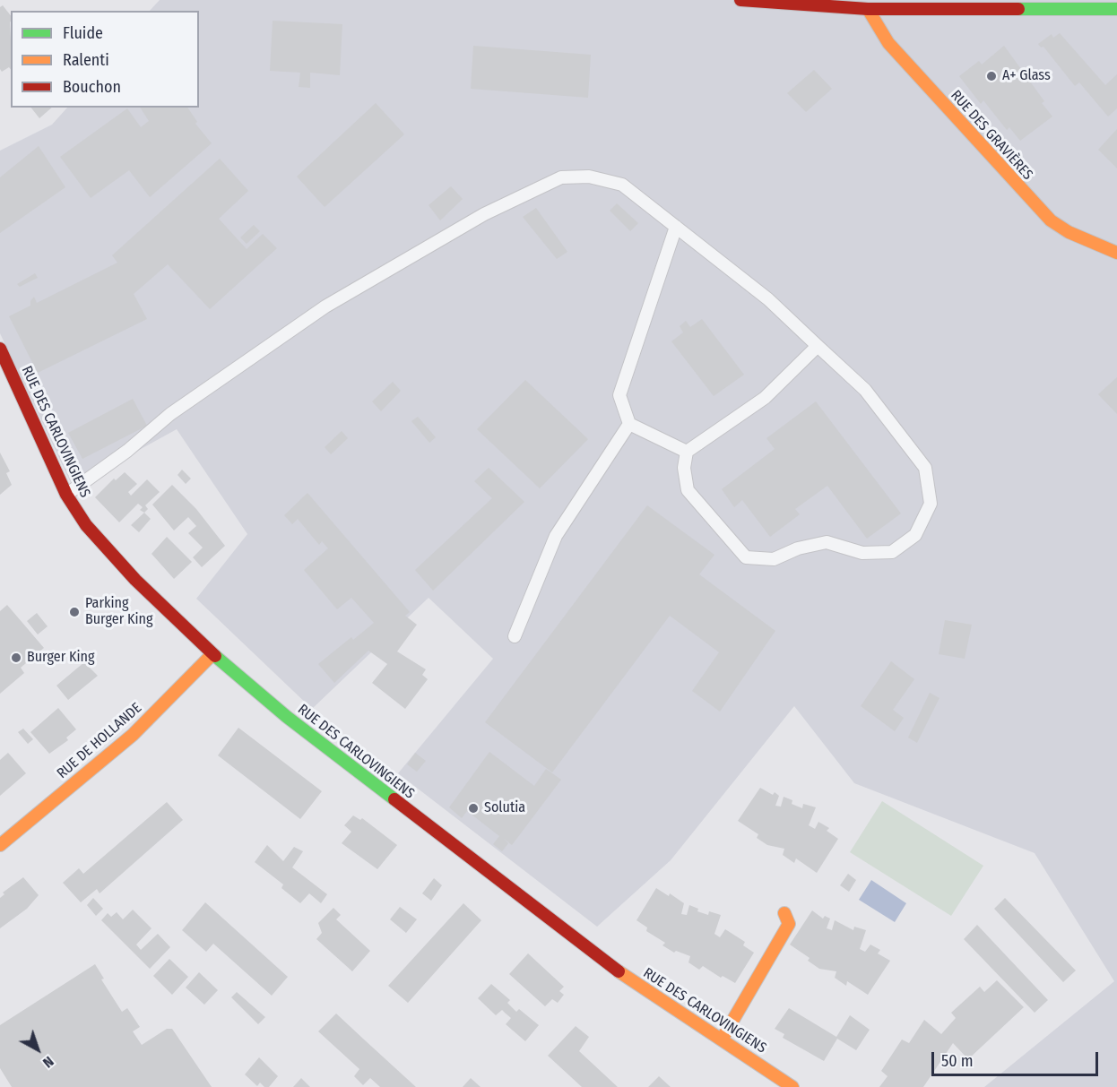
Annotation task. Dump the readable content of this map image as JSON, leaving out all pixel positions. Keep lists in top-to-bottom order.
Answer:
{
  "streets": {
    "street": ["RUE DES GRAVIÈRES", "RUE DES CARLOVINGIENS", "RUE DE HOLLANDE"]
  },
  "crossings": [
    ["RUE DES CARLOVINGIENS", "RUE DE HOLLANDE"]
  ],
  "places": [
    "A+ Glass",
    "Parking Burger King",
    "Burger King",
    "Solutia"
  ],
  "legend": ["Fluide", "Ralenti", "Bouchon"],
  "scale_bar": "50 m",
  "north": "bottom right"
}
